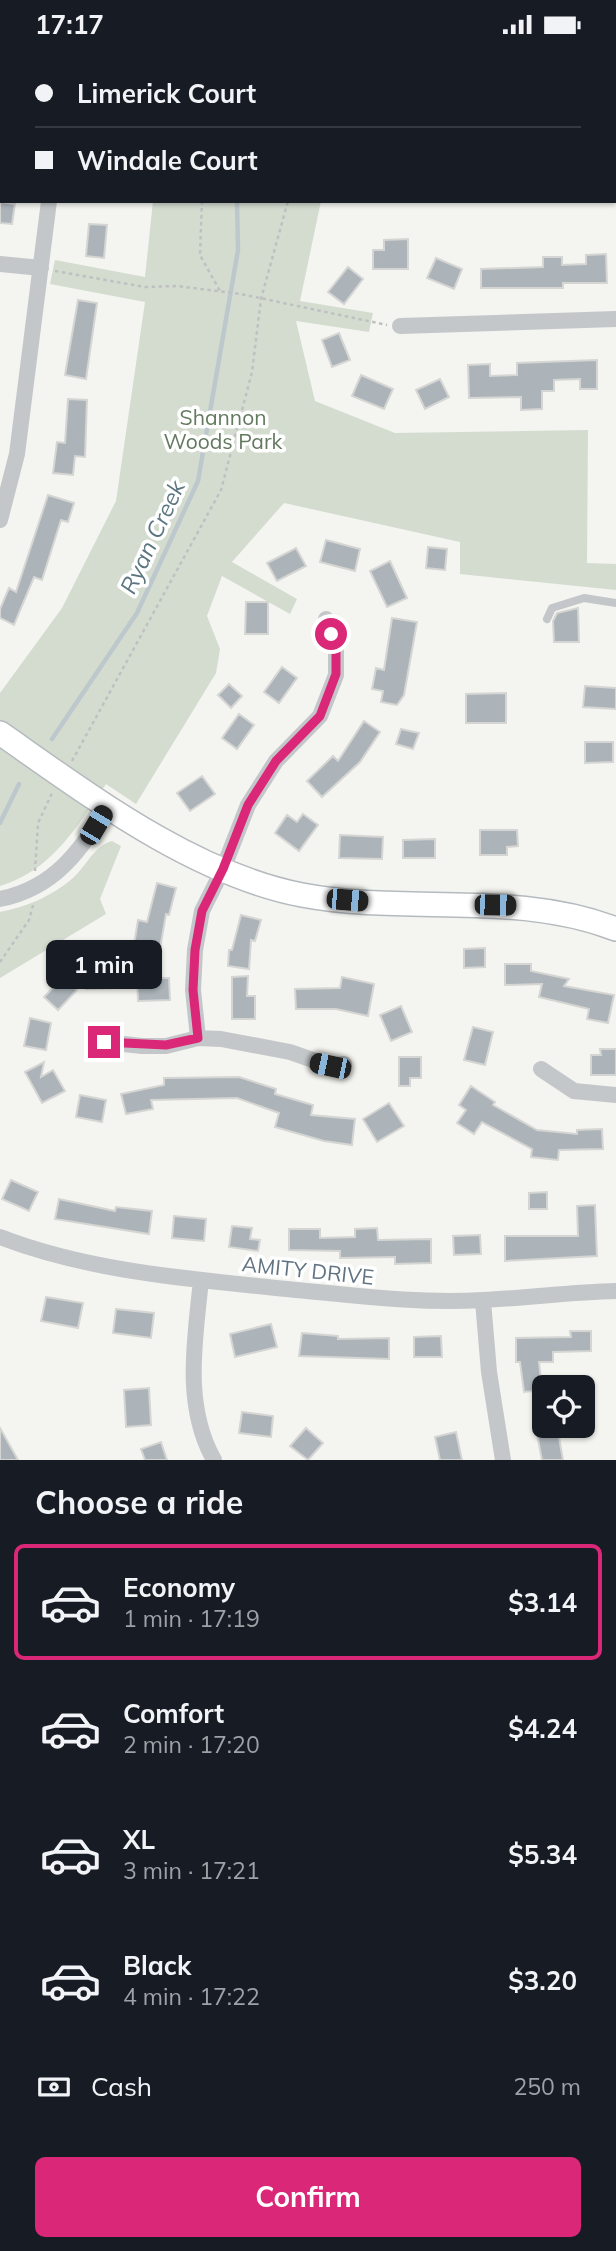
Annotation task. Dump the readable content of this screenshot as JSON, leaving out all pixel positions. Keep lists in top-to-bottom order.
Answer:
{
  "streets": {
    "street": ["AMITY DRIVE"]
  },
  "water": ["Ryan Creek"],
  "parks": ["Shannon Woods Park"],
  "page": {
    "status": "17:17",
    "banner": ["Limerick Court", "Windale Court"],
    "bubble": "1 min",
    "heading": "Choose a ride",
    "list": [
      {
        "name": "Economy",
        "note": "1 min · 17:19",
        "value": "$3.14"
      },
      {
        "name": "Comfort",
        "note": "2 min · 17:20",
        "value": "$4.24"
      },
      {
        "name": "XL",
        "note": "3 min · 17:21",
        "value": "$5.34"
      },
      {
        "name": "Black",
        "note": "4 min · 17:22",
        "value": "$3.20"
      }
    ],
    "pay": ["Cash", "250 m"],
    "buttons": "Confirm"
  }
}
